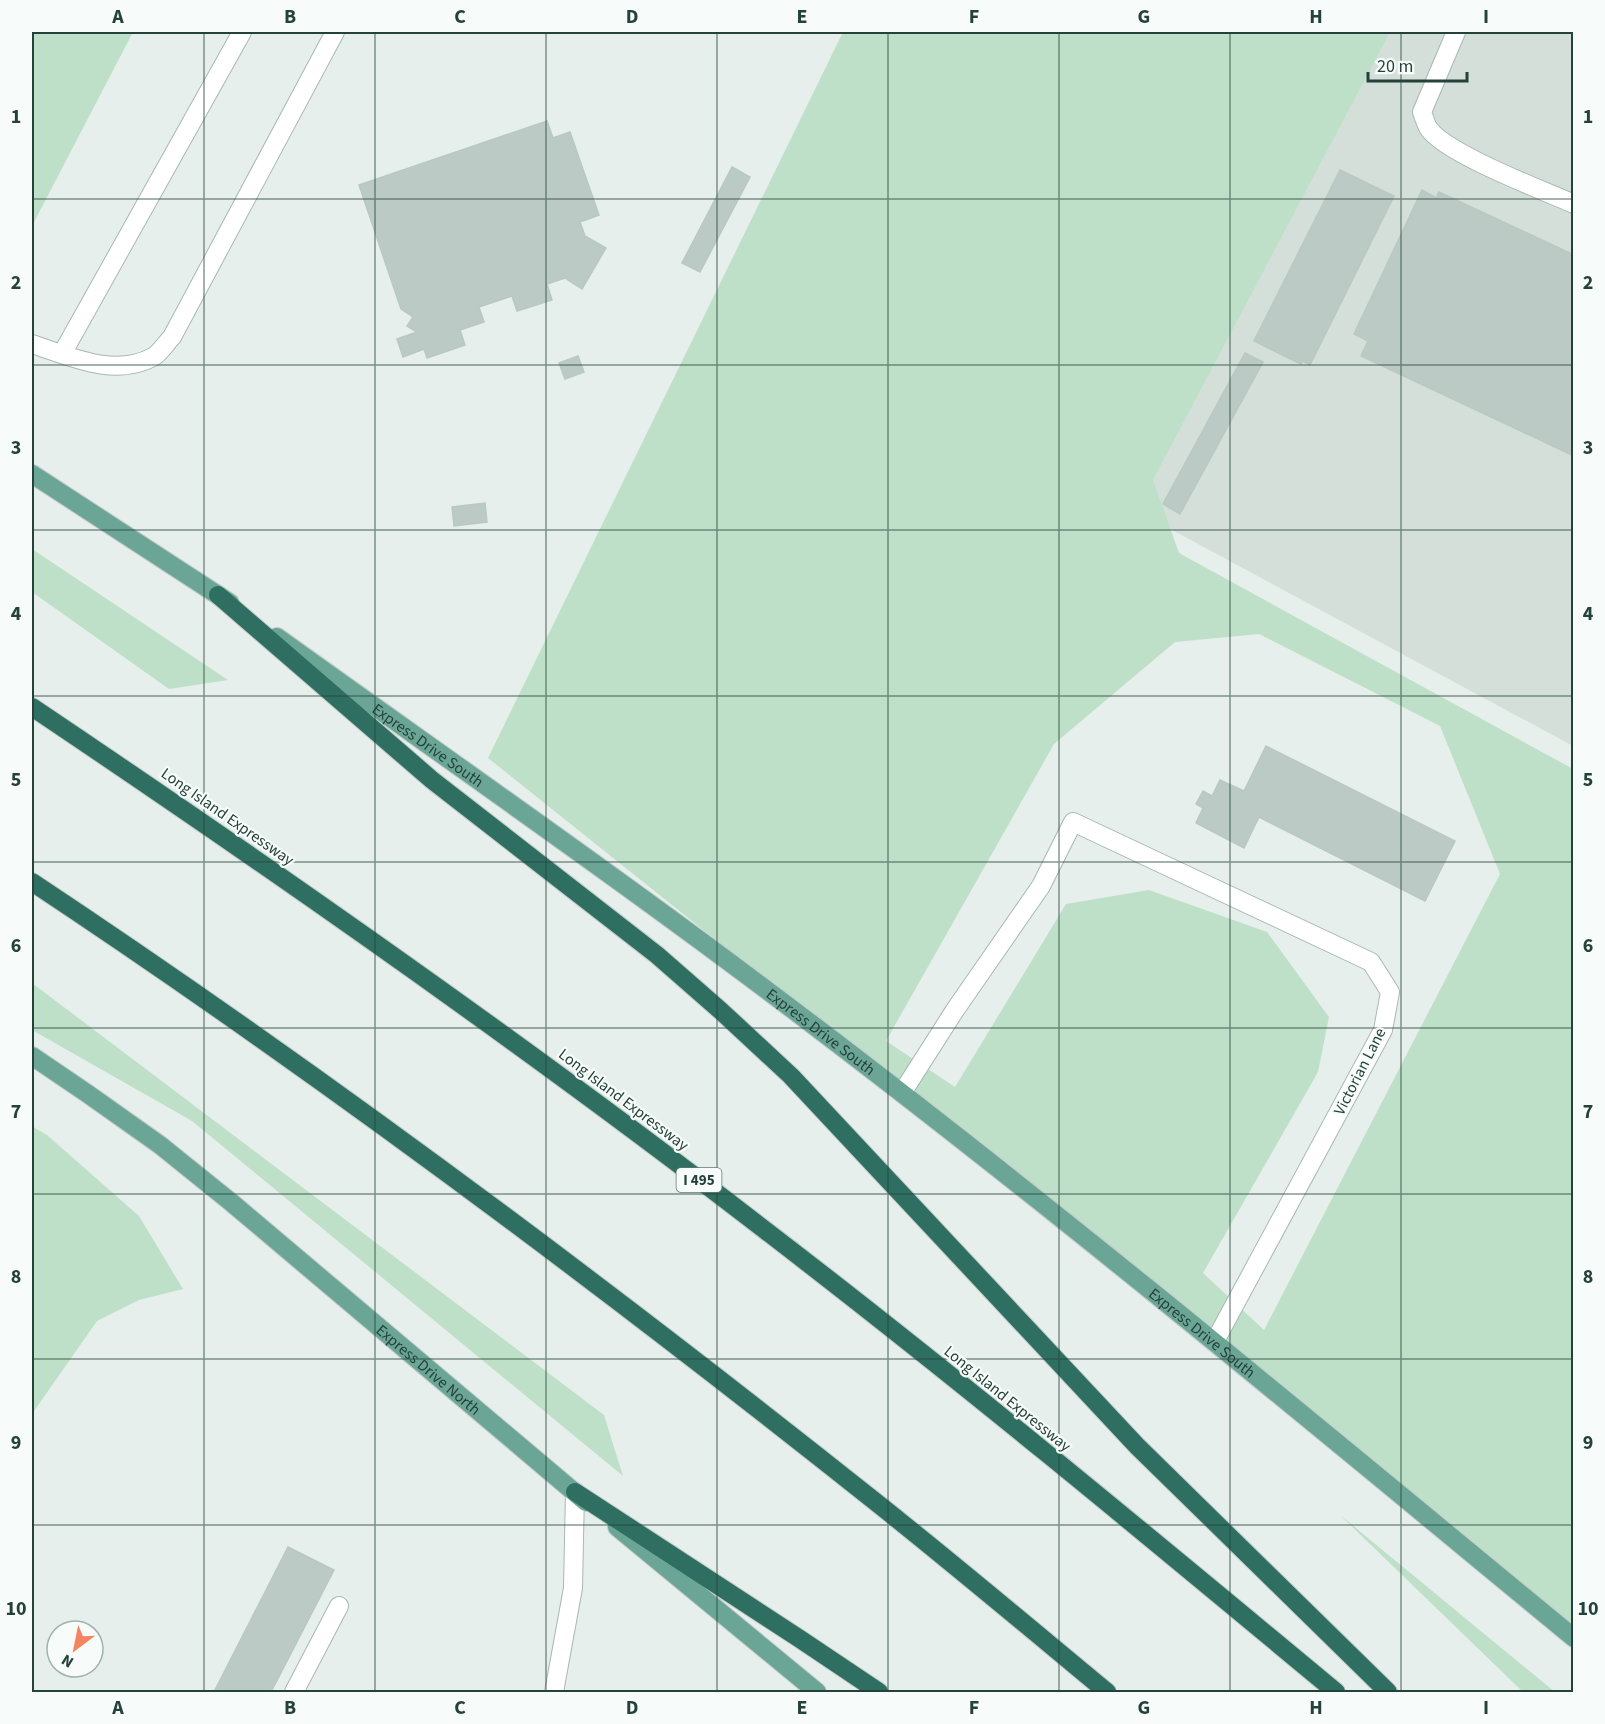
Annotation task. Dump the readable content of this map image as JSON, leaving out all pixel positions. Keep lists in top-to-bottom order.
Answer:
{
  "streets": {
    "highway": ["Long Island Expressway", "I 495"],
    "main road": ["Express Drive South", "Express Drive North"],
    "lane": ["Victorian Lane"]
  },
  "crossings": [
    ["Express Drive South", "Victorian Lane"]
  ],
  "scale_bar": "20 m",
  "north": "bottom left",
  "grid": {
    "columns": [
      "A",
      "B",
      "C",
      "D",
      "E",
      "F",
      "G",
      "H",
      "I"
    ],
    "rows": [
      "1",
      "2",
      "3",
      "4",
      "5",
      "6",
      "7",
      "8",
      "9",
      "10"
    ]
  }
}
